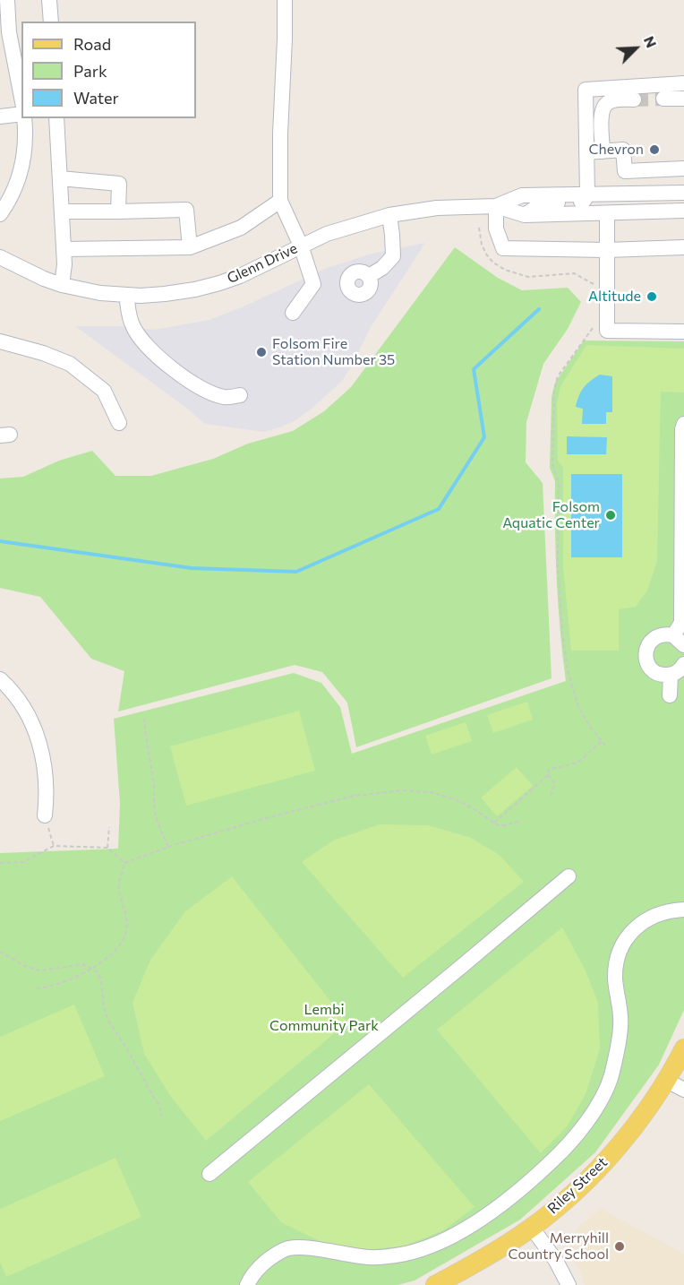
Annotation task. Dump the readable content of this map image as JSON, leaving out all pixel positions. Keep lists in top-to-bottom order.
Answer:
{
  "streets": {
    "main road": ["Riley Street"],
    "street": ["Glenn Drive"]
  },
  "parks": ["Lembi Community Park"],
  "places": [
    "Chevron",
    "Altitude",
    "Folsom Fire Station Number 35",
    "Folsom Aquatic Center",
    "Merryhill Country School"
  ],
  "legend": ["Road", "Park", "Water"],
  "north": "top right"
}
